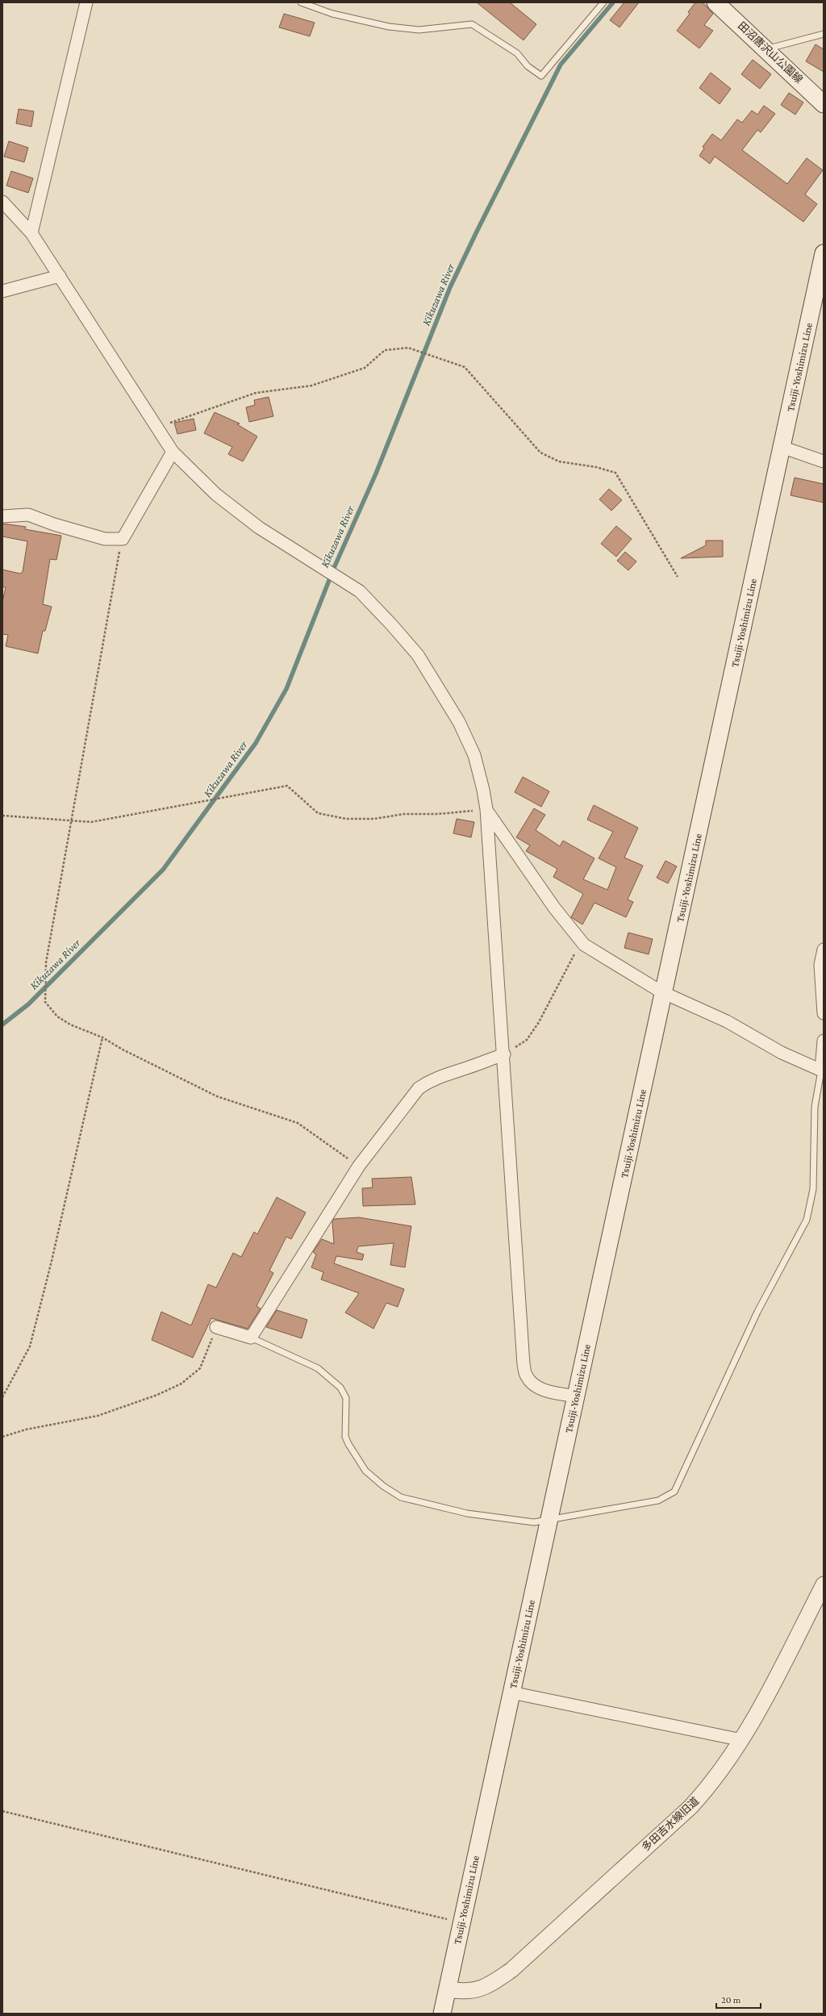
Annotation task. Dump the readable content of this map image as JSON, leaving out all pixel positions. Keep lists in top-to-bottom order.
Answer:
{
  "streets": {
    "main road": ["田沼唐沢山公園線", "Tsuiji-Yoshimizu Line"],
    "street": ["多田吉水線旧道"]
  },
  "crossings": [
    ["Tsuiji-Yoshimizu Line", "多田吉水線旧道"]
  ],
  "water": ["Kikuzawa River"],
  "scale_bar": "20 m"
}
